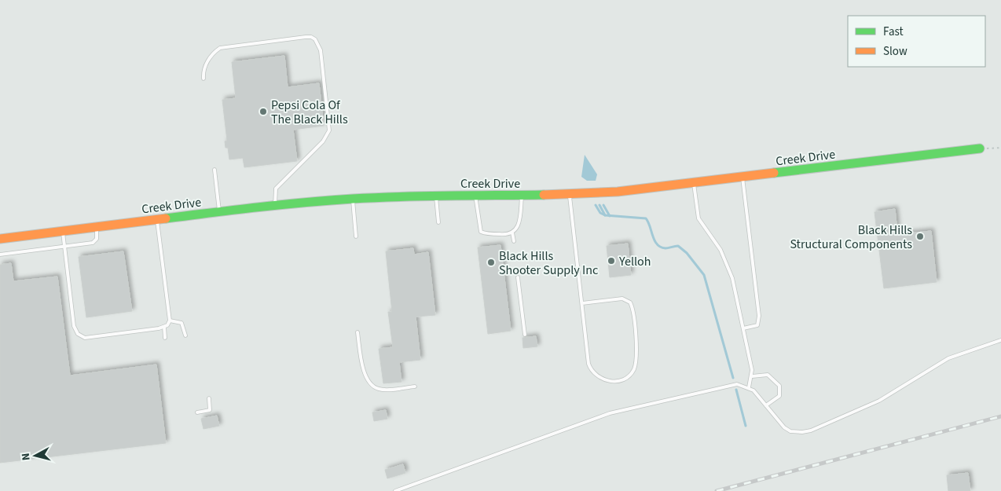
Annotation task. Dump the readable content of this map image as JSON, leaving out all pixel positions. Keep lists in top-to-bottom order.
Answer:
{
  "streets": {
    "street": ["Creek Drive"]
  },
  "places": [
    "Pepsi Cola Of The Black Hills",
    "Black Hills Structural Components",
    "Yelloh",
    "Black Hills Shooter Supply Inc"
  ],
  "legend": ["Fast", "Slow"],
  "north": "left"
}
